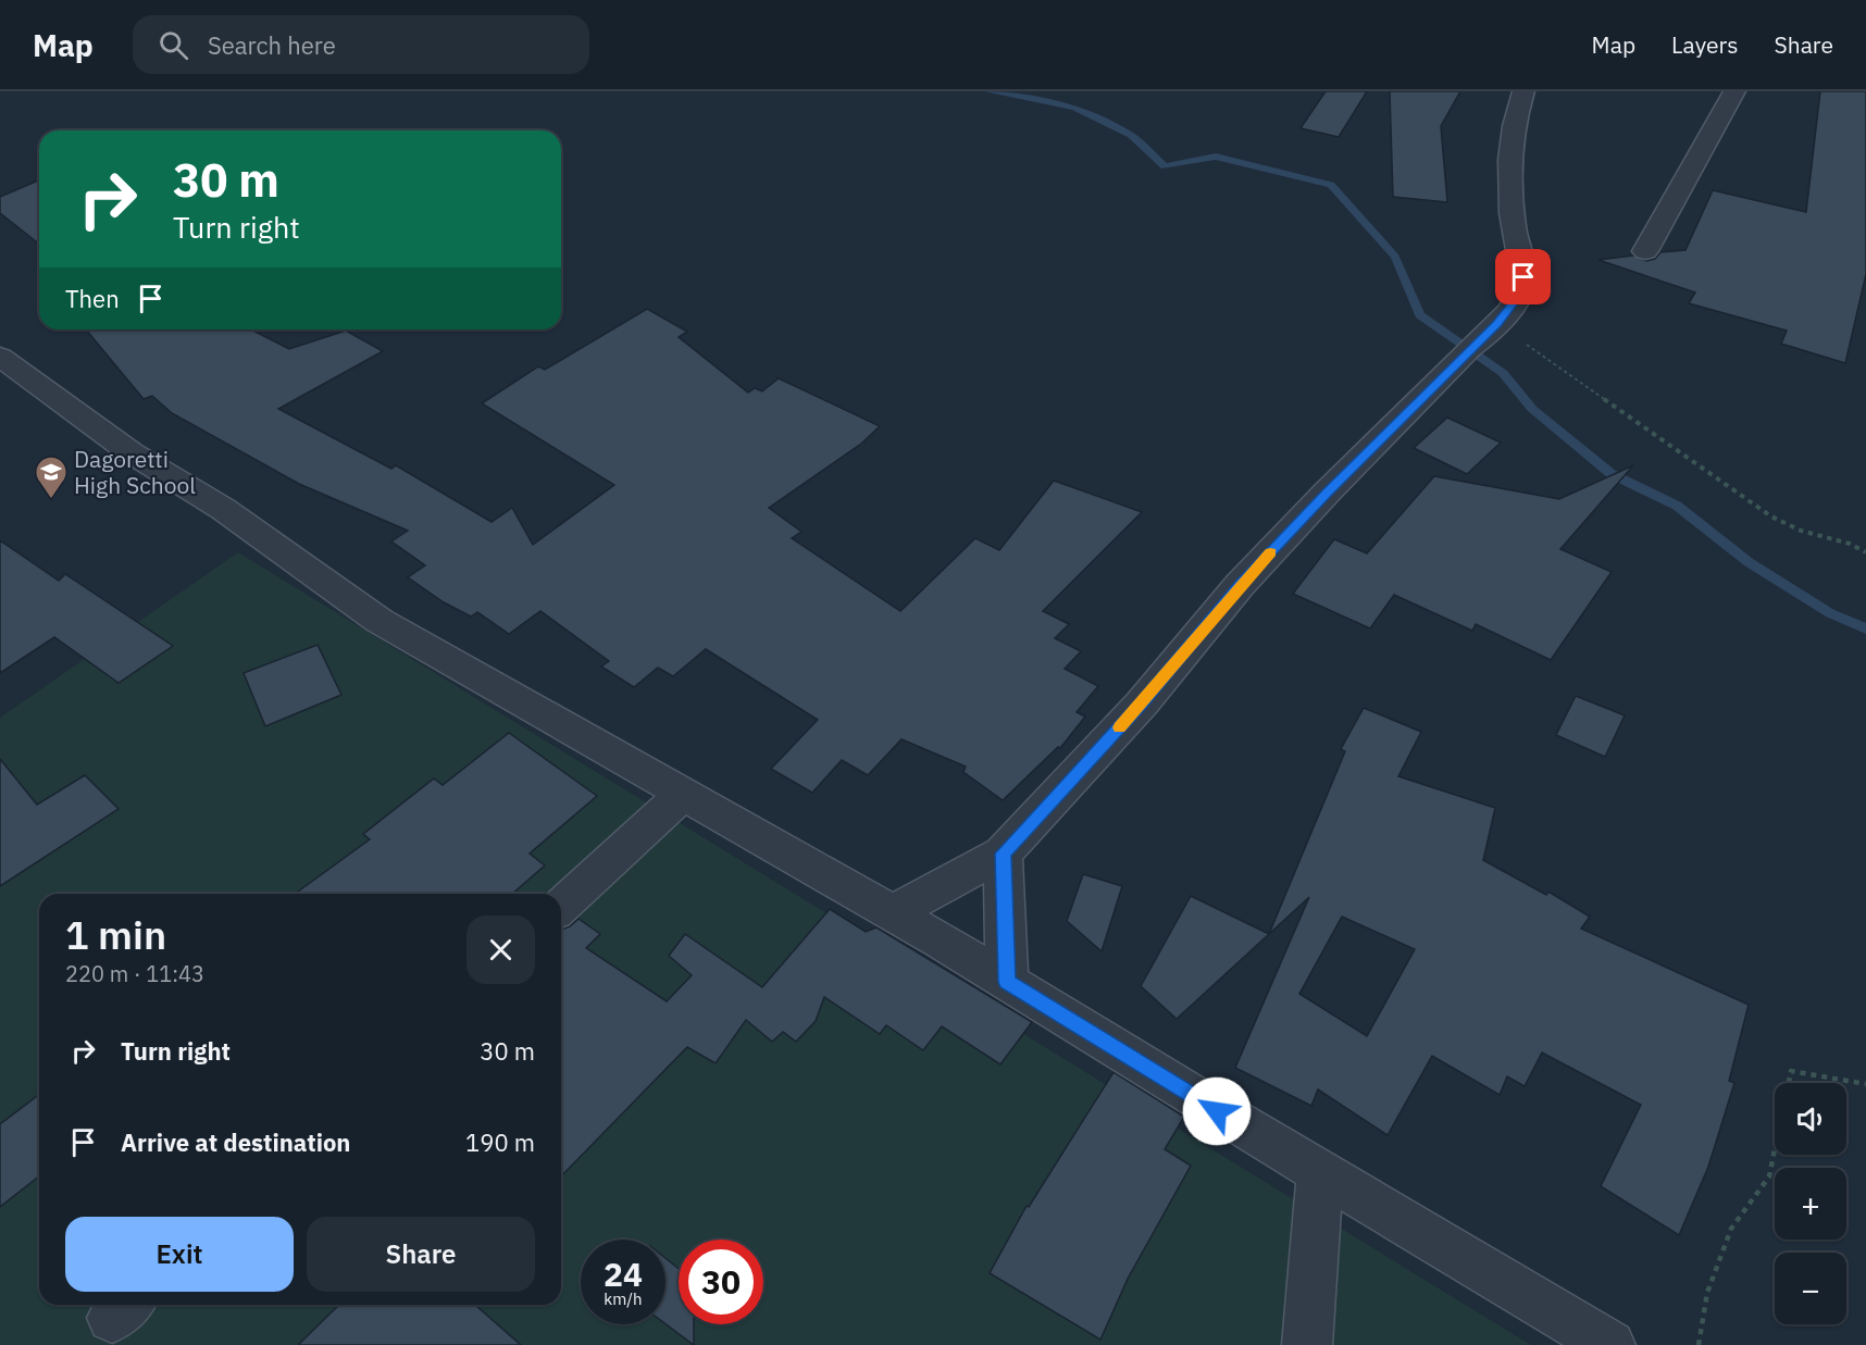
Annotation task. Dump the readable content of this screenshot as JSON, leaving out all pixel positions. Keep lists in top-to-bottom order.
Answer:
{
  "places": {
    "school or university": ["Dagoretti High School"]
  },
  "page": {
    "header": "Map",
    "search": "Search here",
    "nav": ["Map", "Layers", "Share"],
    "turn": ["30 m", "Turn right"],
    "then": "Then",
    "heading": ["1 min", "220 m · 11:43"],
    "list": [
      {
        "name": "Turn right",
        "value": "30 m"
      },
      {
        "name": "Arrive at destination",
        "value": "190 m"
      }
    ],
    "map_buttons": ["+", "−"],
    "buttons": ["Exit", "Share"],
    "speed": "24 km/h",
    "limit": "30"
  }
}
